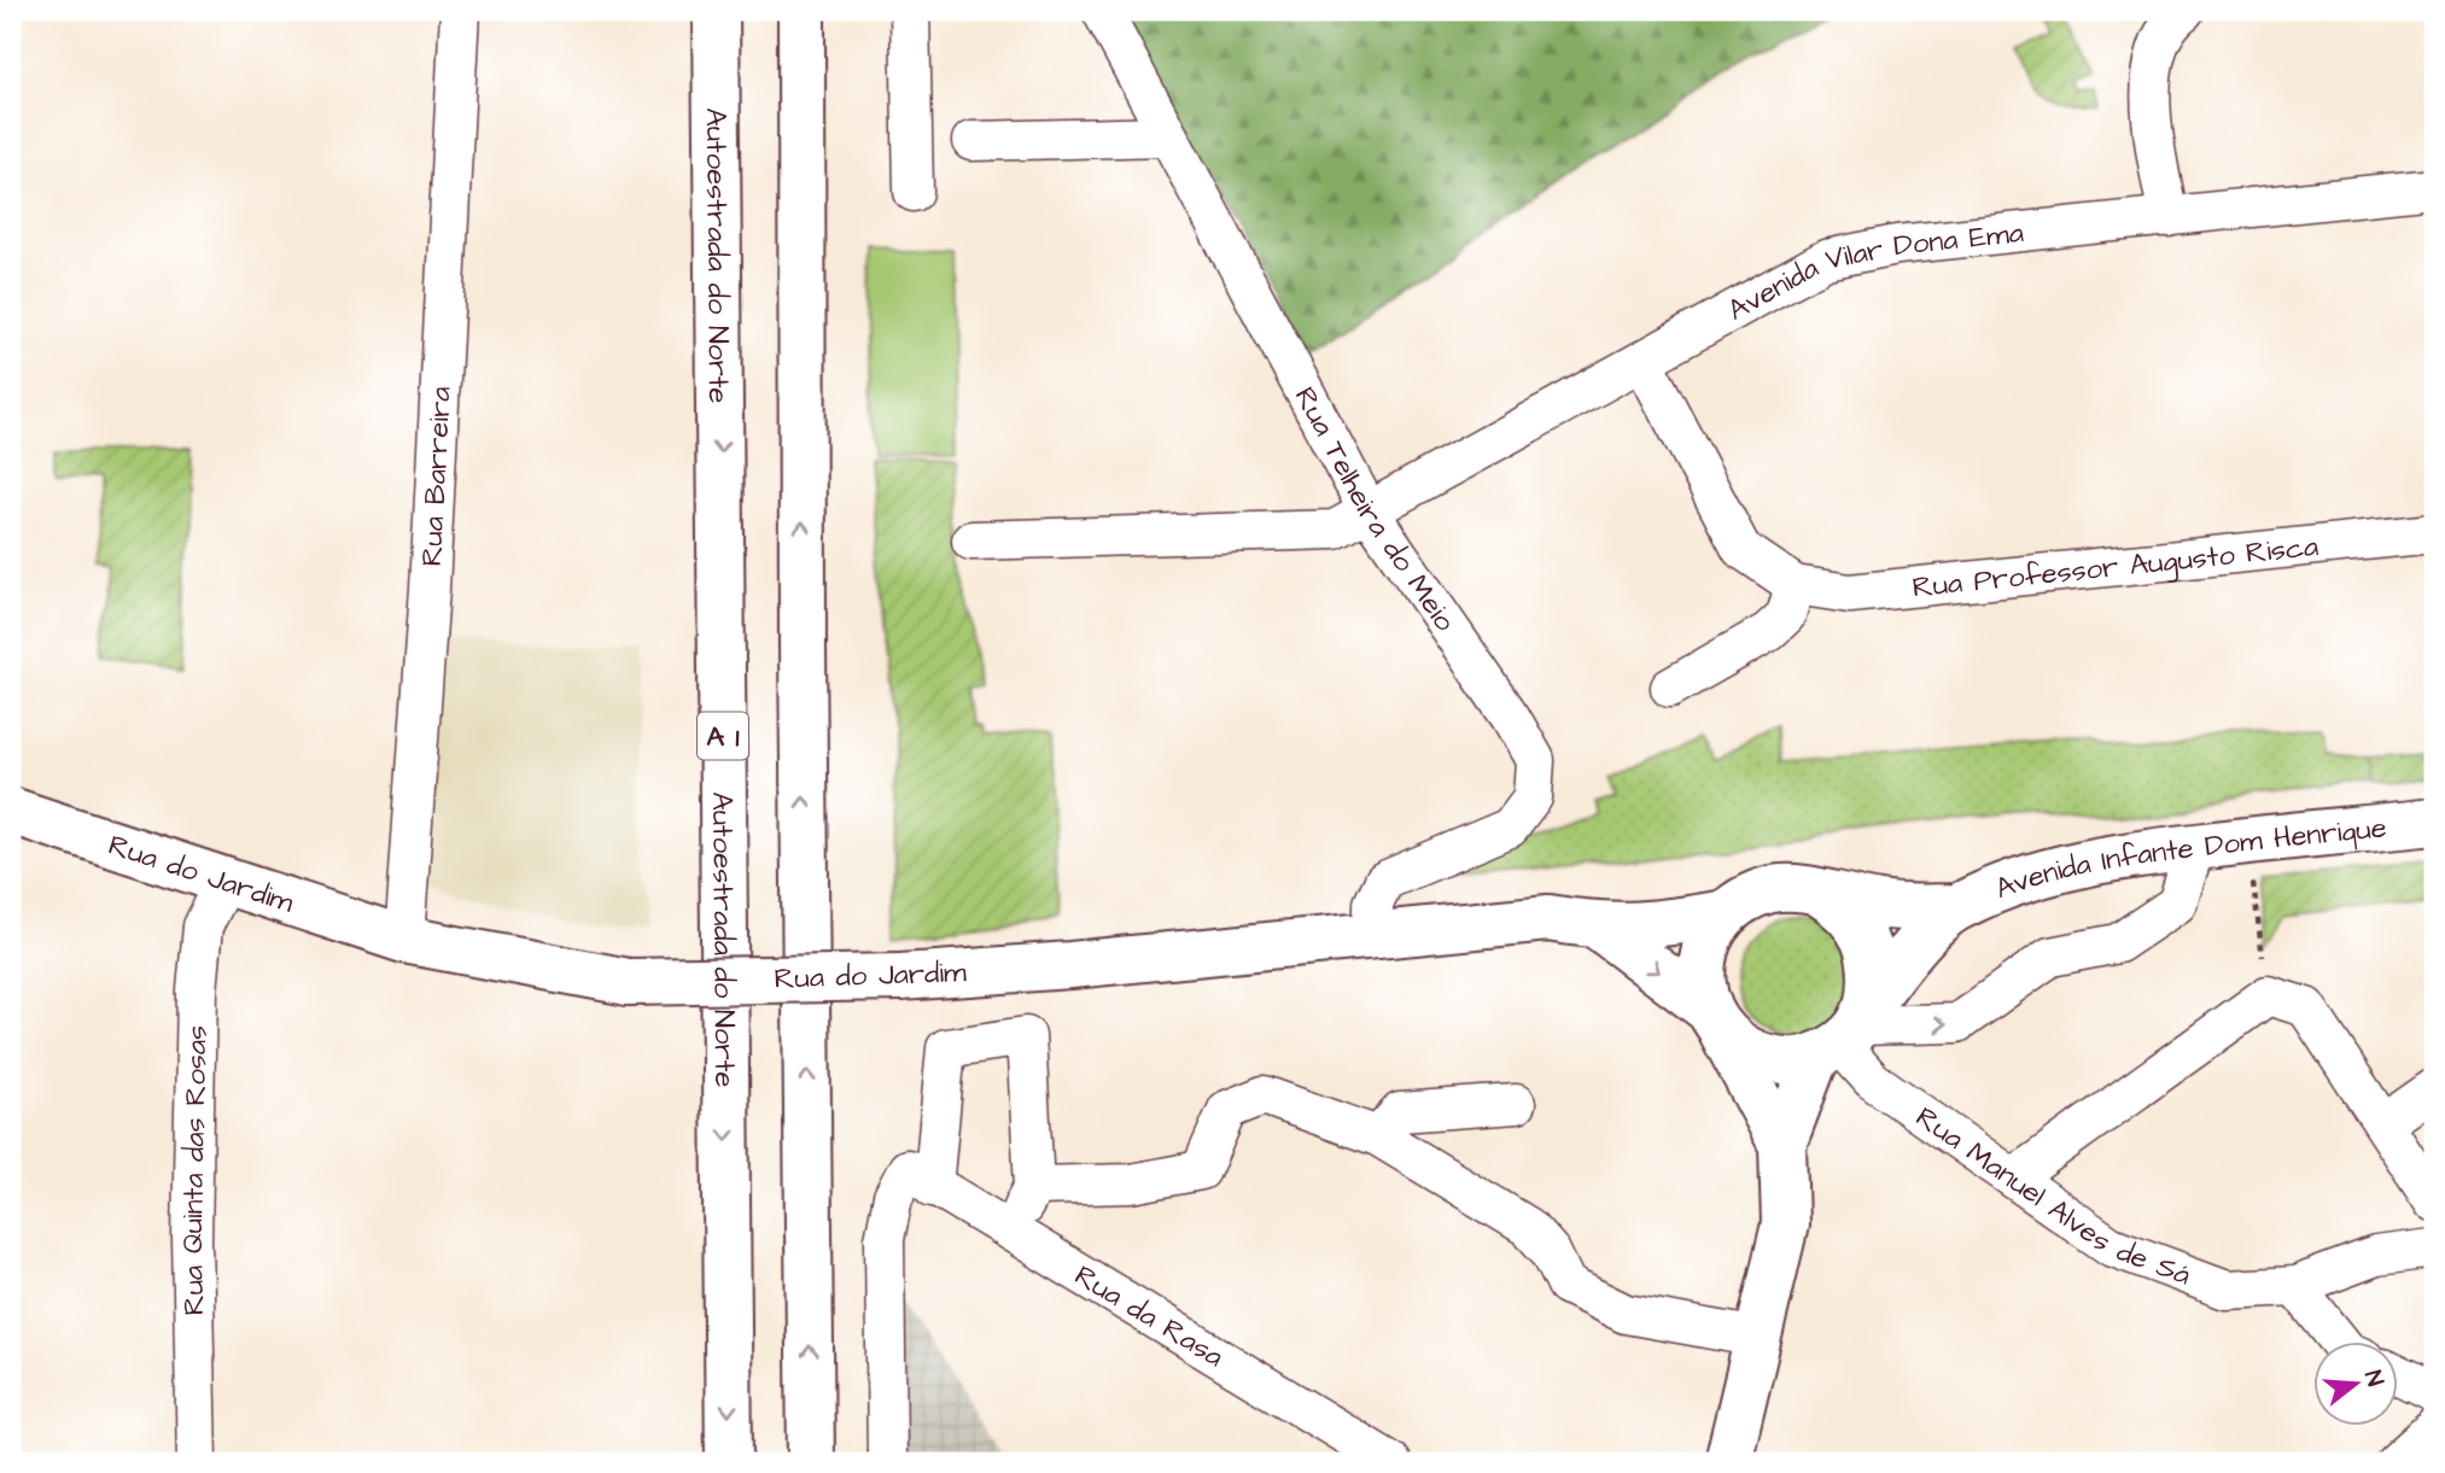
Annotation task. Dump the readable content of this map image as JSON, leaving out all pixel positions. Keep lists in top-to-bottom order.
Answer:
{
  "streets": {
    "main road": [
      "Autoestrada do Norte",
      "A 1",
      "Avenida Infante Dom Henrique",
      "Rua do Jardim"
    ],
    "street": [
      "Avenida Vilar Dona Ema",
      "Rua Barreira",
      "Rua Telheira do Meio",
      "Rua Professor Augusto Risca",
      "Rua Quinta das Rosas",
      "Rua Manuel Alves de Sá",
      "Rua da Rasa"
    ]
  },
  "crossings": [
    ["Avenida Vilar Dona Ema", "Rua Telheira do Meio"],
    ["Avenida Vilar Dona Ema", "Rua Professor Augusto Risca"],
    ["Rua Barreira", "Rua do Jardim"],
    ["Rua Telheira do Meio", "Rua do Jardim"],
    ["Avenida Infante Dom Henrique", "Rua do Jardim"],
    ["Avenida Infante Dom Henrique", "Rua Manuel Alves de Sá"],
    ["Rua do Jardim", "Rua Quinta das Rosas"],
    ["Rua do Jardim", "Rua Manuel Alves de Sá"]
  ],
  "north": "right"
}
